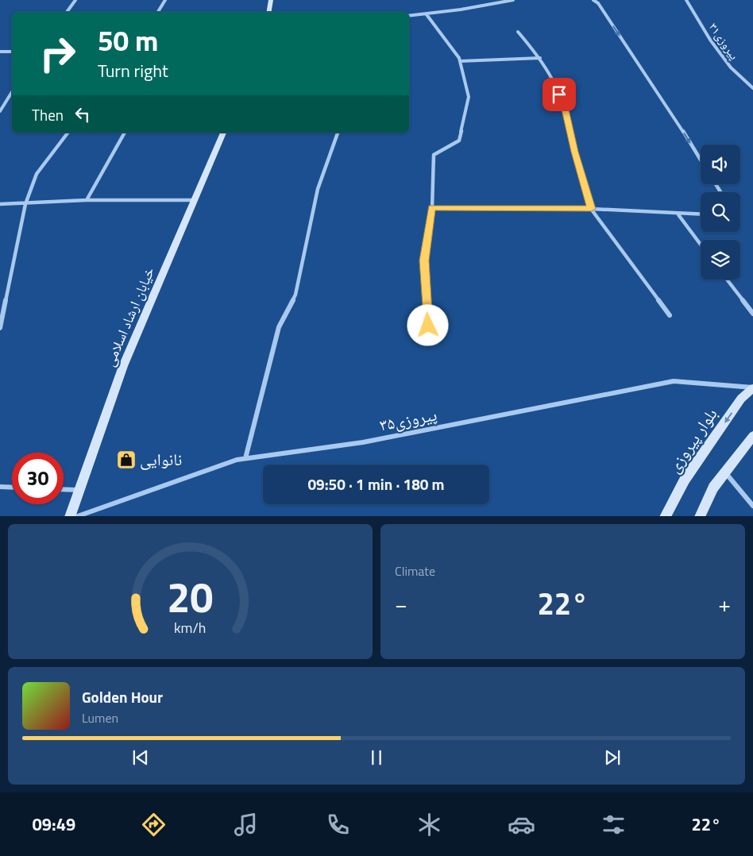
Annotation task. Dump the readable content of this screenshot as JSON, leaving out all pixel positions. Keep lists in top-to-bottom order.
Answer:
{
  "streets": {
    "street": [
      "پیروزی۳۱",
      "خیابان ارشاد اسلامی",
      "پیروزی۳۵",
      "بلوار پیروزی"
    ]
  },
  "crossings": [
    ["پیروزی۳۵", "بلوار پیروزی"]
  ],
  "places": {
    "shop": ["نانوایی"]
  },
  "page": {
    "turn": ["50 m", "Turn right"],
    "then": "Then",
    "limit": "30",
    "trip": "09:50 · 1 min · 180 m",
    "tile": "Climate",
    "heat": ["−", "22°", "+"],
    "song": ["Golden Hour", "Lumen"],
    "tabs": ["09:49", "22°"],
    "gauge": ["20", "km/h"]
  }
}
